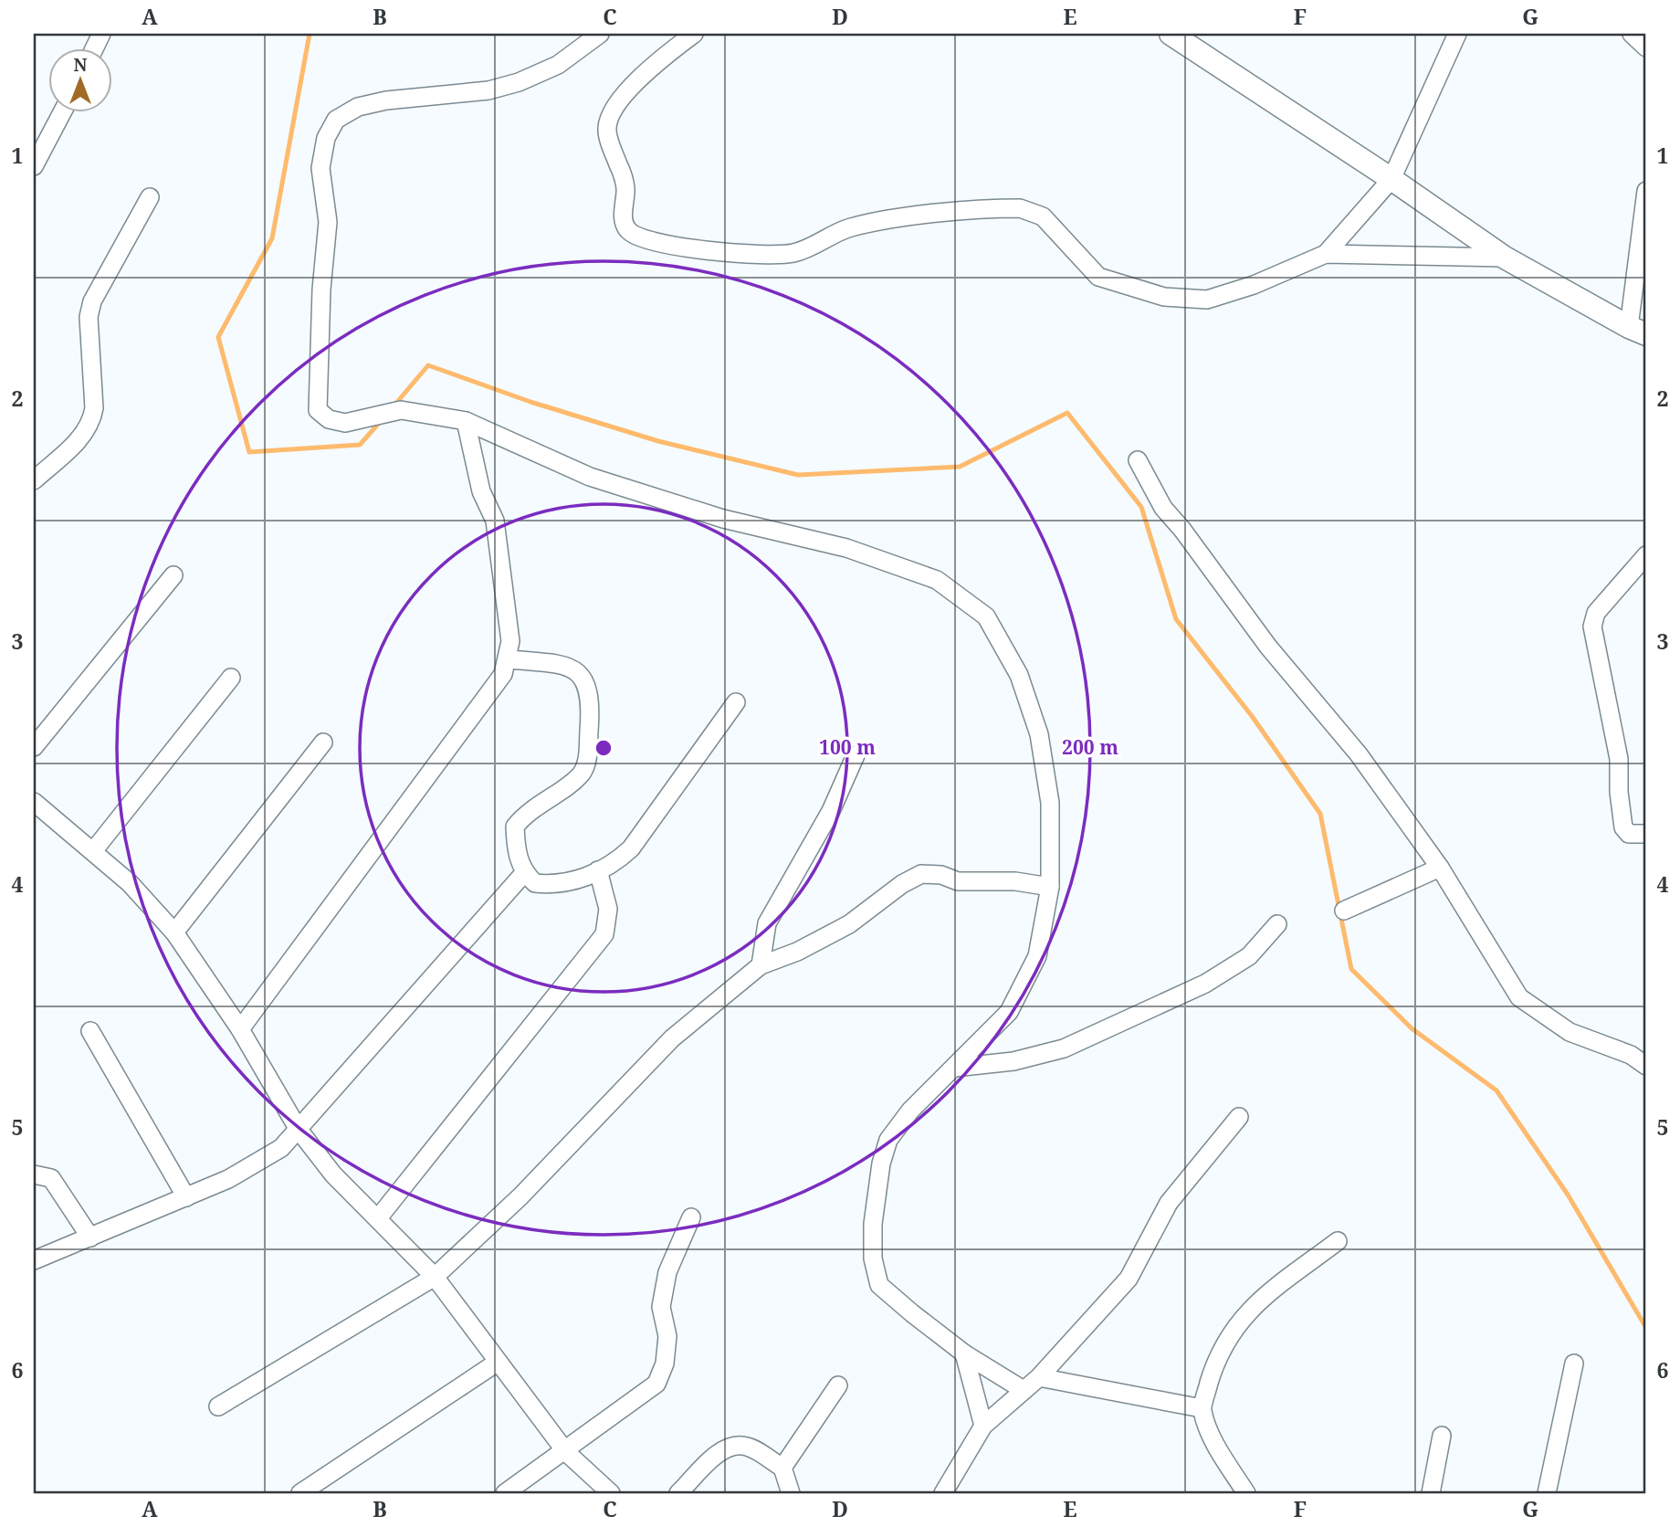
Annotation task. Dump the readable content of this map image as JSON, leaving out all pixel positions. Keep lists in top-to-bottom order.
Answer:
{
  "north": "top",
  "grid": {
    "columns": [
      "A",
      "B",
      "C",
      "D",
      "E",
      "F",
      "G"
    ],
    "rows": [
      "1",
      "2",
      "3",
      "4",
      "5",
      "6"
    ]
  },
  "rings": ["100 m", "200 m"]
}
